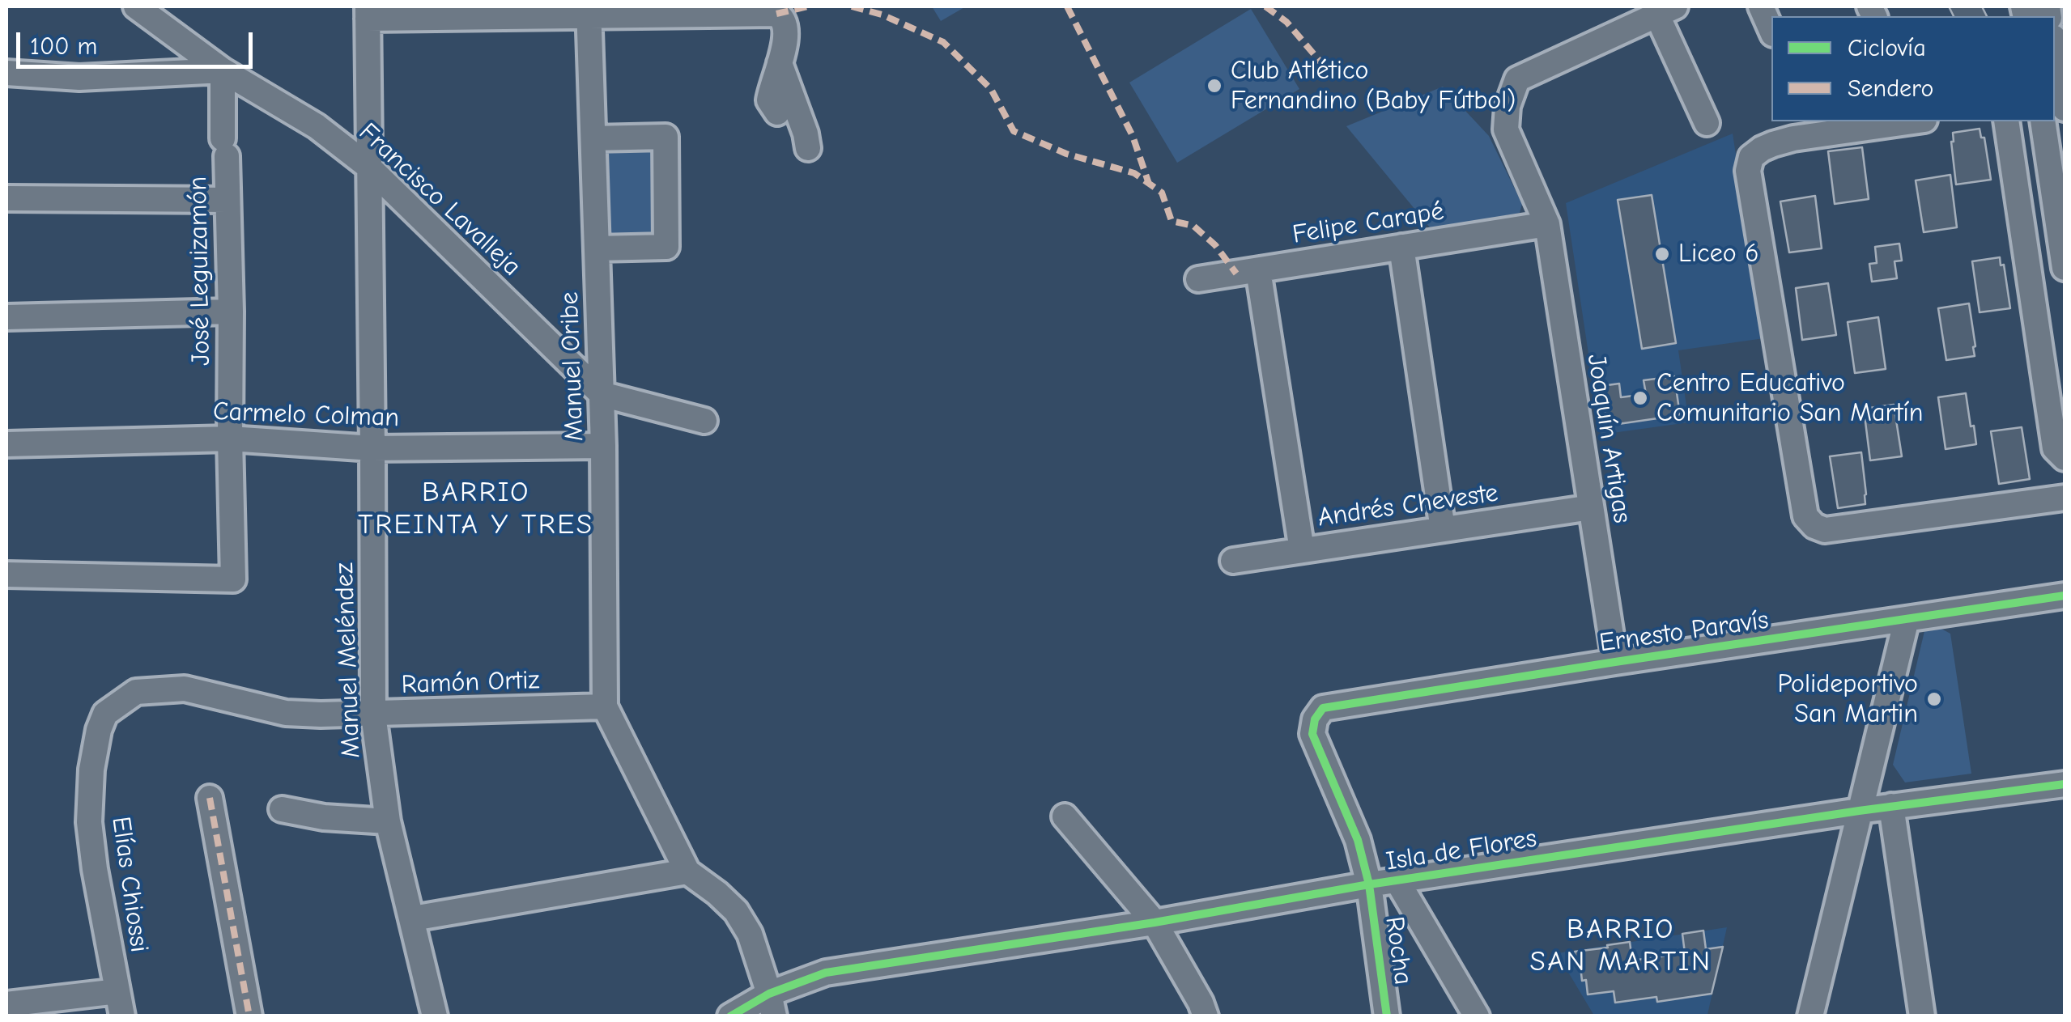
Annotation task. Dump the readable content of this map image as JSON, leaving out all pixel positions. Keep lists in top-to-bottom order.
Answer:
{
  "streets": {
    "street": [
      "Francisco Lavalleja",
      "Felipe Carapé",
      "José Leguizamón",
      "Manuel Oribe",
      "Carmelo Colman",
      "Joaquín Artigas",
      "Andrés Cheveste",
      "Ernesto Paravís",
      "Manuel Meléndez",
      "Ramón Ortiz",
      "Isla de Flores",
      "Elías Chiossi",
      "Rocha"
    ]
  },
  "crossings": [
    ["Francisco Lavalleja", "José Leguizamón"],
    ["Francisco Lavalleja", "Manuel Oribe"],
    ["Francisco Lavalleja", "Manuel Meléndez"],
    ["Felipe Carapé", "Joaquín Artigas"],
    ["José Leguizamón", "Carmelo Colman"],
    ["Manuel Oribe", "Carmelo Colman"],
    ["Manuel Oribe", "Ramón Ortiz"],
    ["Manuel Oribe", "Isla de Flores"],
    ["Carmelo Colman", "Manuel Meléndez"],
    ["Joaquín Artigas", "Andrés Cheveste"],
    ["Joaquín Artigas", "Ernesto Paravís"],
    ["Ernesto Paravís", "Rocha"],
    ["Manuel Meléndez", "Ramón Ortiz"],
    ["Ramón Ortiz", "Elías Chiossi"],
    ["Isla de Flores", "Rocha"]
  ],
  "districts": ["BARRIO TREINTA Y TRES", "BARRIO SAN MARTIN"],
  "places": [
    "Club Atlético Fernandino (Baby Fútbol)",
    "Liceo 6",
    "Centro Educativo Comunitario San Martín",
    "Polideportivo San Martin"
  ],
  "legend": ["Ciclovía", "Sendero"],
  "scale_bar": "100 m"
}
